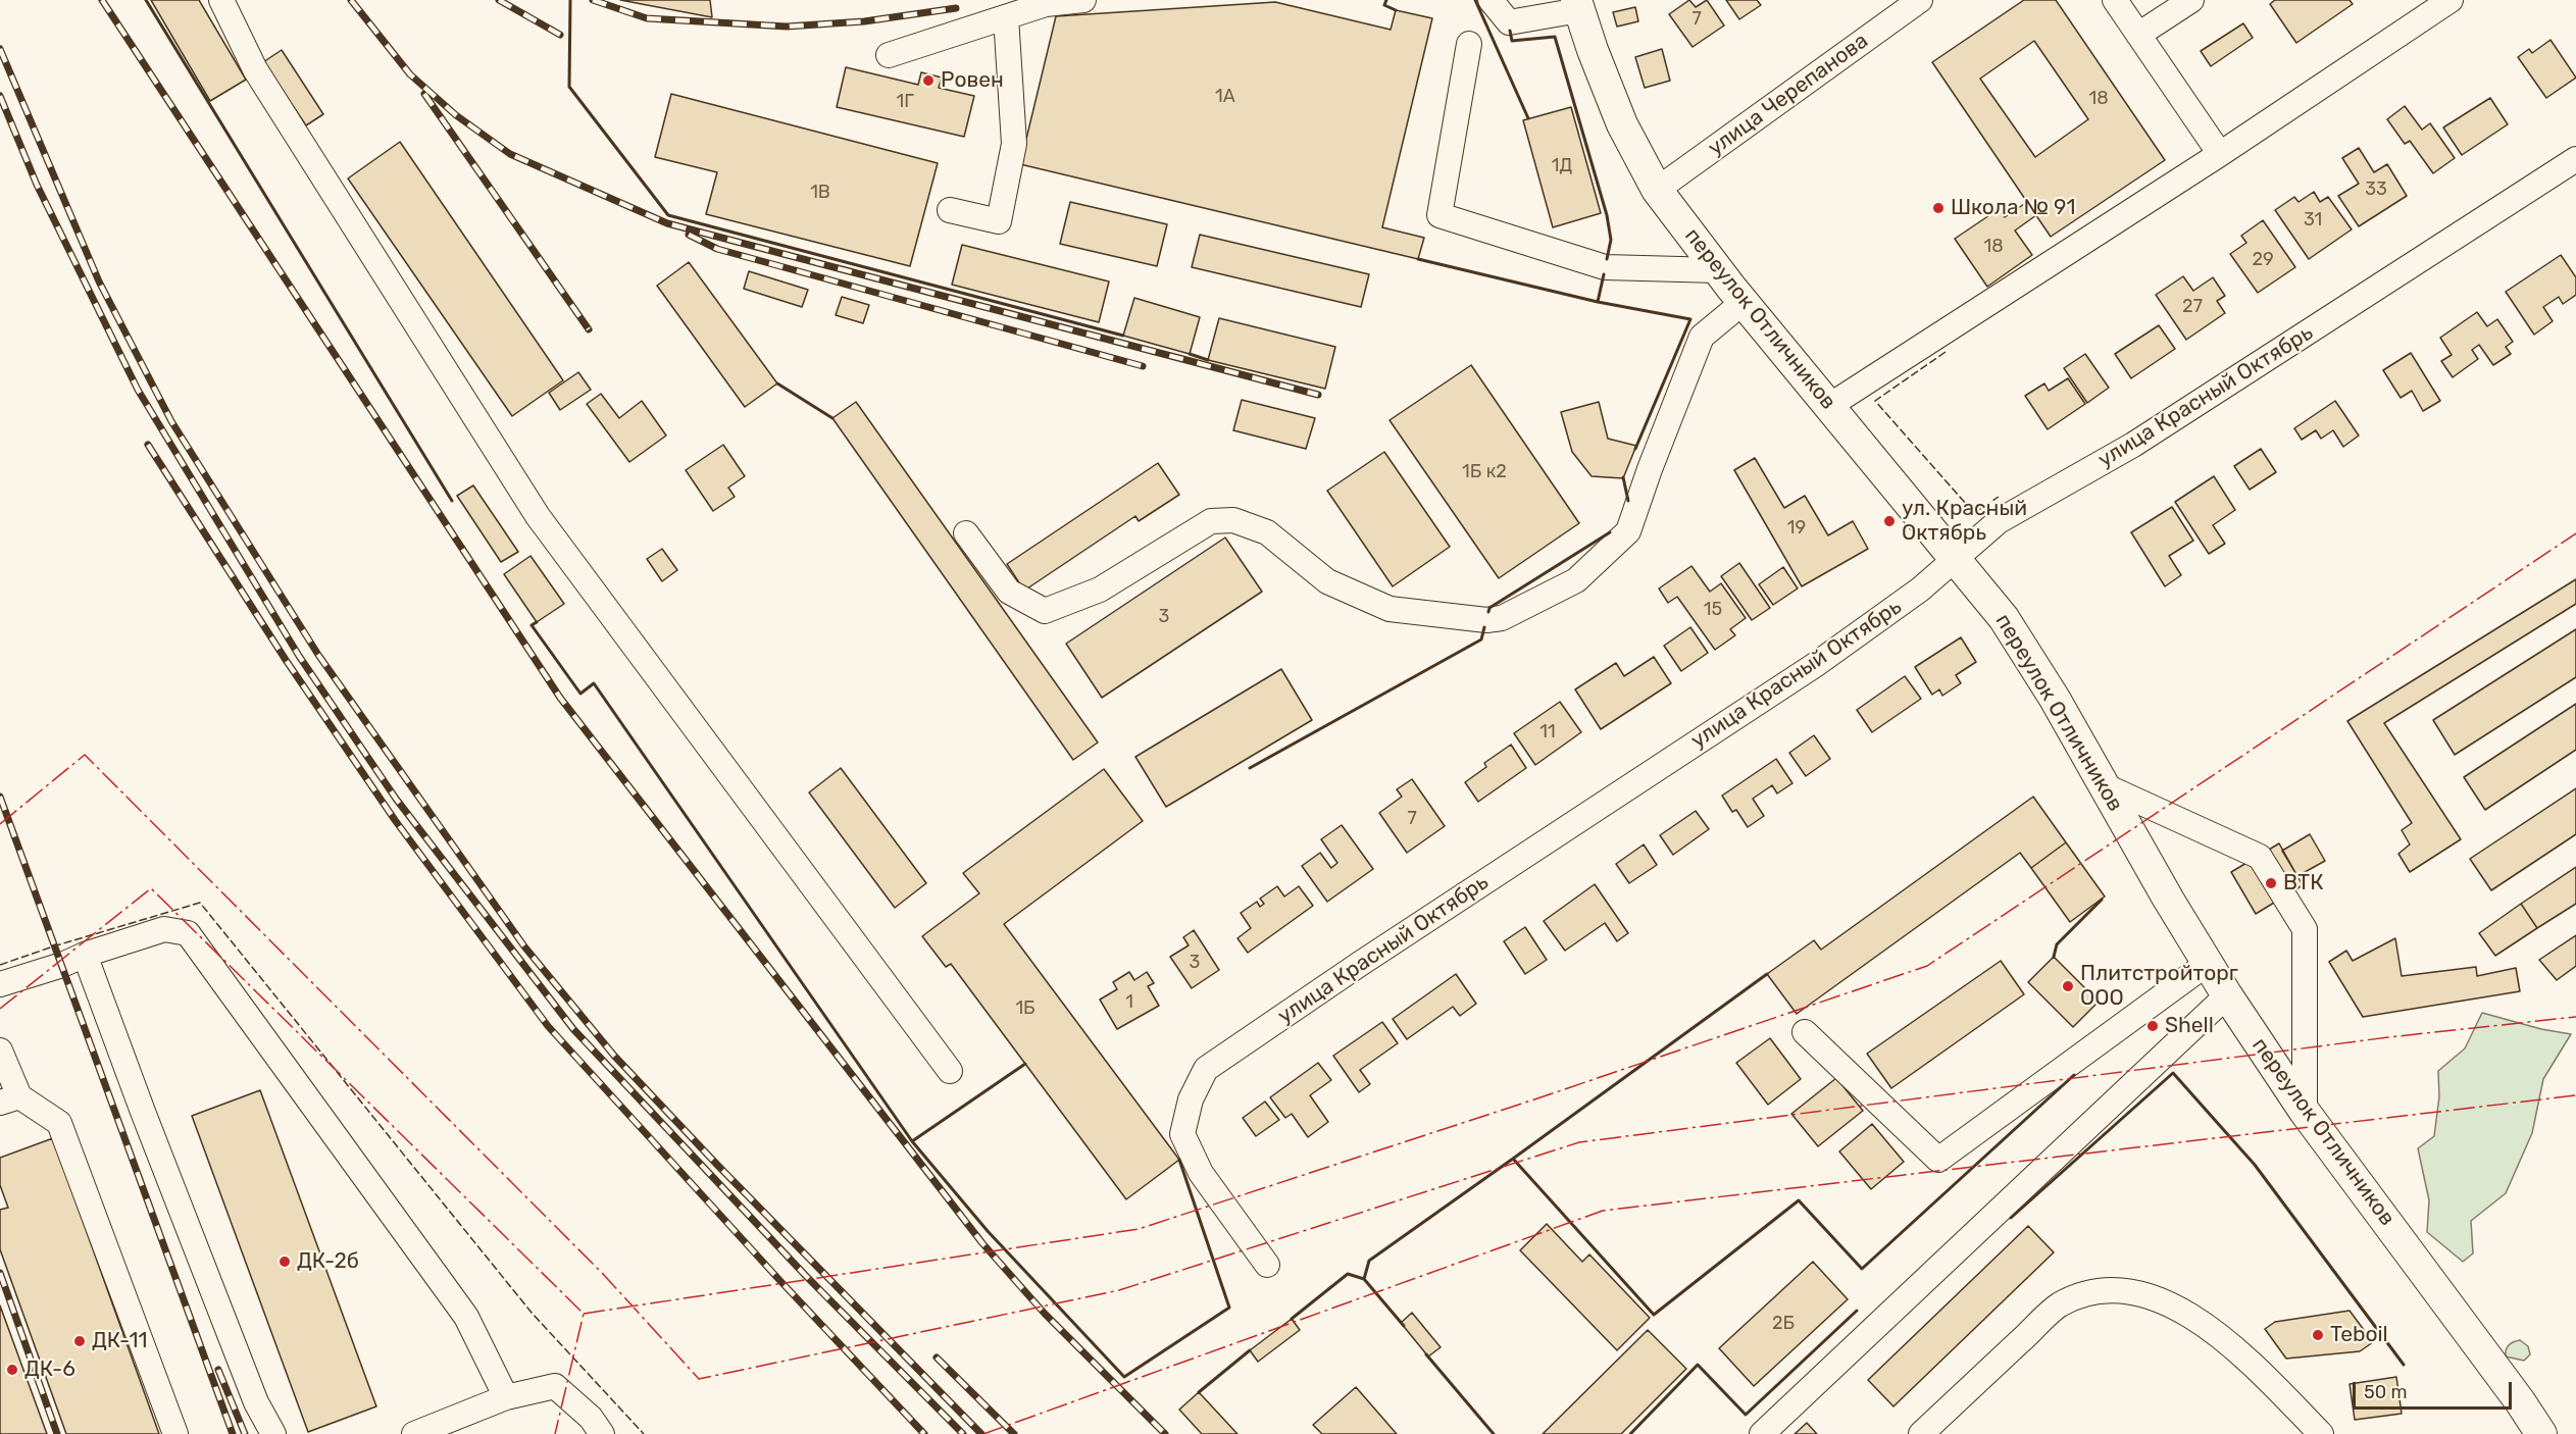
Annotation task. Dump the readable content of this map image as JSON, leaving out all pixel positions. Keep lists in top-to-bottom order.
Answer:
{
  "streets": {
    "main road": ["переулок Отличников"],
    "street": ["улица Черепанова", "улица Красный Октябрь"]
  },
  "crossings": [
    ["улица Черепанова", "переулок Отличников"],
    ["переулок Отличников", "улица Красный Октябрь"]
  ],
  "places": [
    "Ровен",
    "Школа № 91",
    "ул. Красный Октябрь",
    "ВТК",
    "Плитстройторг ООО",
    "Shell",
    "ДК-2б",
    "Teboil",
    "ДК-11",
    "ДК-6"
  ],
  "house_numbers": [
    "7",
    "1А",
    "18",
    "1Г",
    "1Д",
    "33",
    "1В",
    "31",
    "18",
    "29",
    "27",
    "1Б к2",
    "19",
    "15",
    "3",
    "11",
    "7",
    "3",
    "1",
    "1Б",
    "2Б"
  ],
  "scale_bar": "50 m"
}
